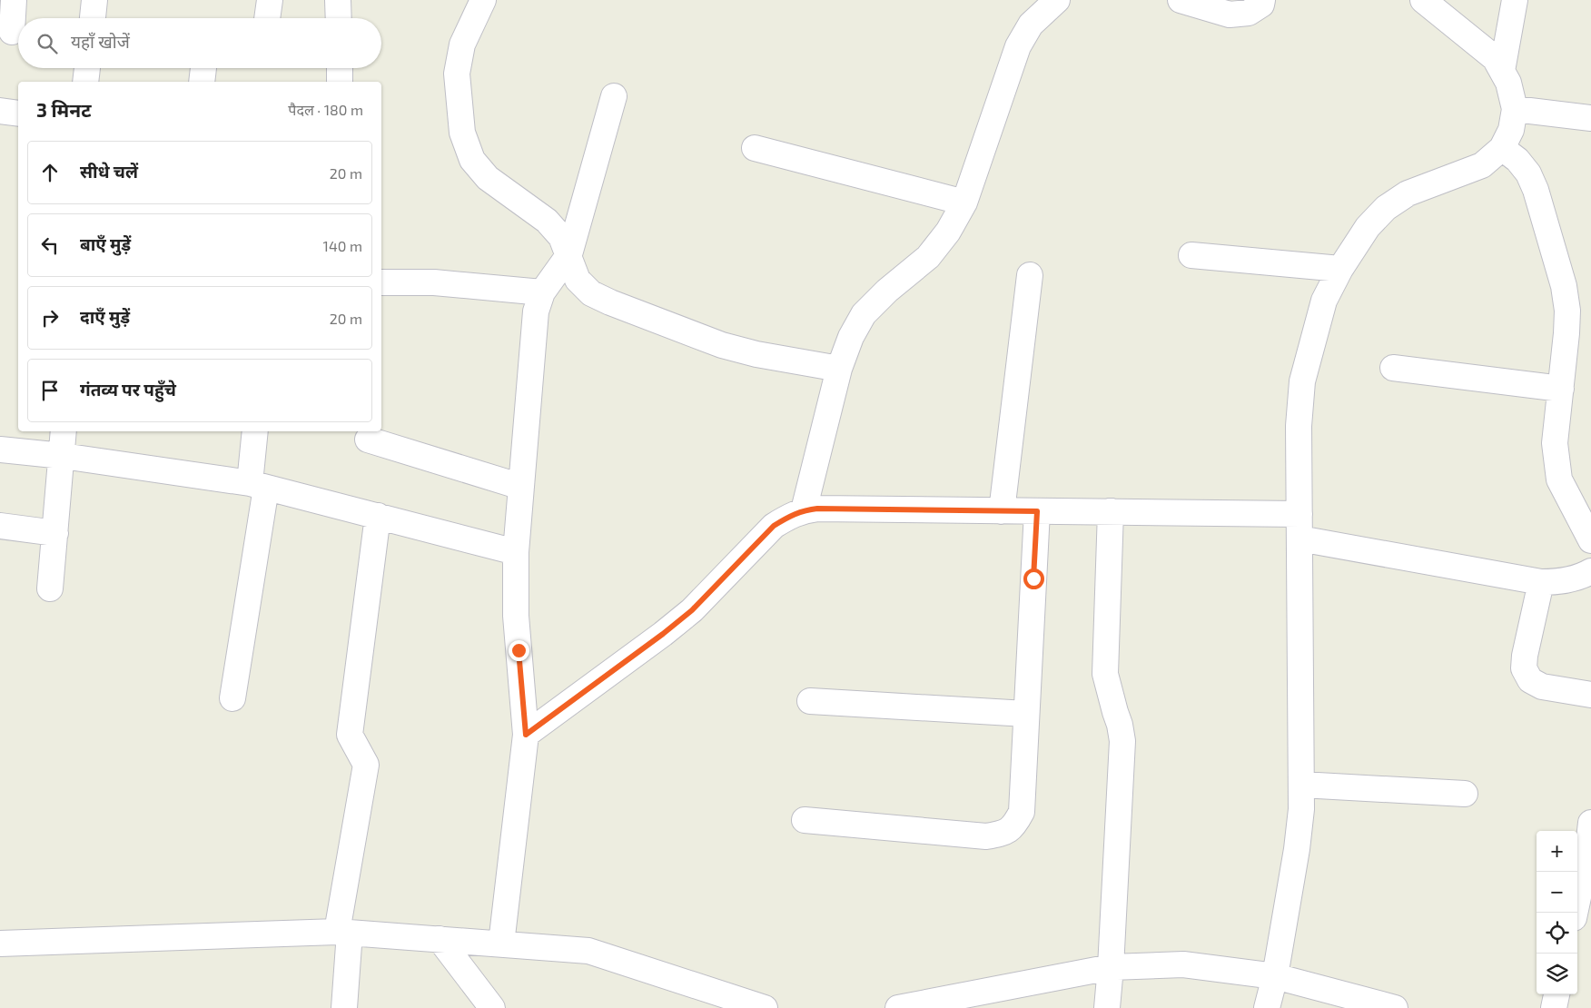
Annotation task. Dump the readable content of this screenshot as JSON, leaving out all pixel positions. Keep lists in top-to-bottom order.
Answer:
{
  "page": {
    "search": "यहाँ खोजें",
    "heading": ["3 मिनट", "पैदल · 180 m"],
    "list": [
      ["सीधे चलें", "20 m"],
      ["बाएँ मुड़ें", "140 m"],
      ["दाएँ मुड़ें", "20 m"],
      "गंतव्य पर पहुँचे"
    ],
    "map_buttons": ["+", "−"]
  }
}
